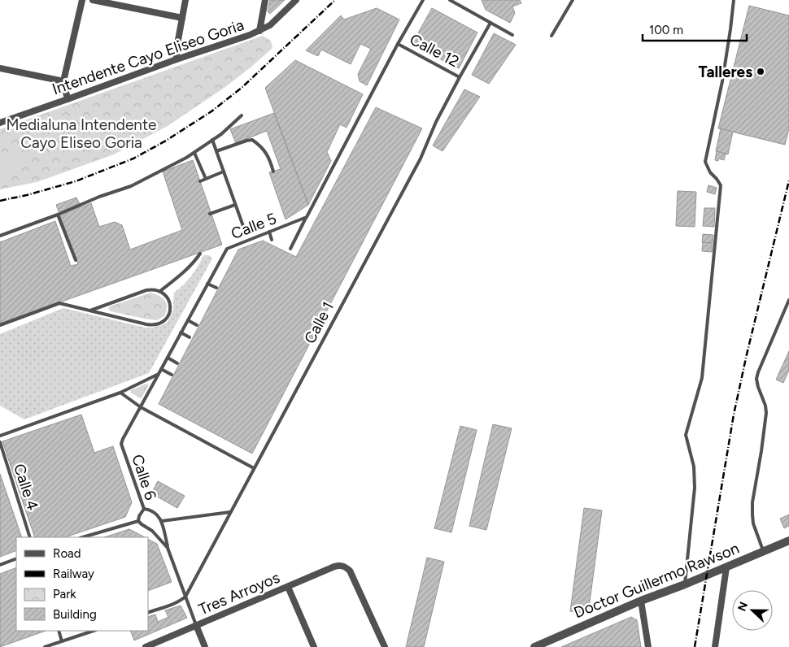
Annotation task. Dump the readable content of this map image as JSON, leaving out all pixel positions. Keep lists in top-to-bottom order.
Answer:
{
  "streets": {
    "street": ["Intendente Cayo Eliseo Goria", "Doctor Guillermo Rawson", "Tres Arroyos"],
    "lane": [
      "Calle 12",
      "Calle 5",
      "Calle 1",
      "Calle 6",
      "Calle 4"
    ]
  },
  "crossings": [
    ["Calle 12", "Calle 1"],
    ["Calle 5", "Calle 6"],
    ["Calle 1", "Calle 6"],
    ["Calle 6", "Tres Arroyos"]
  ],
  "parks": ["Medialuna Intendente Cayo Eliseo Goria"],
  "places": ["Talleres"],
  "legend": [
    "Road",
    "Railway",
    "Park",
    "Building"
  ],
  "scale_bar": "100 m",
  "north": "left"
}
